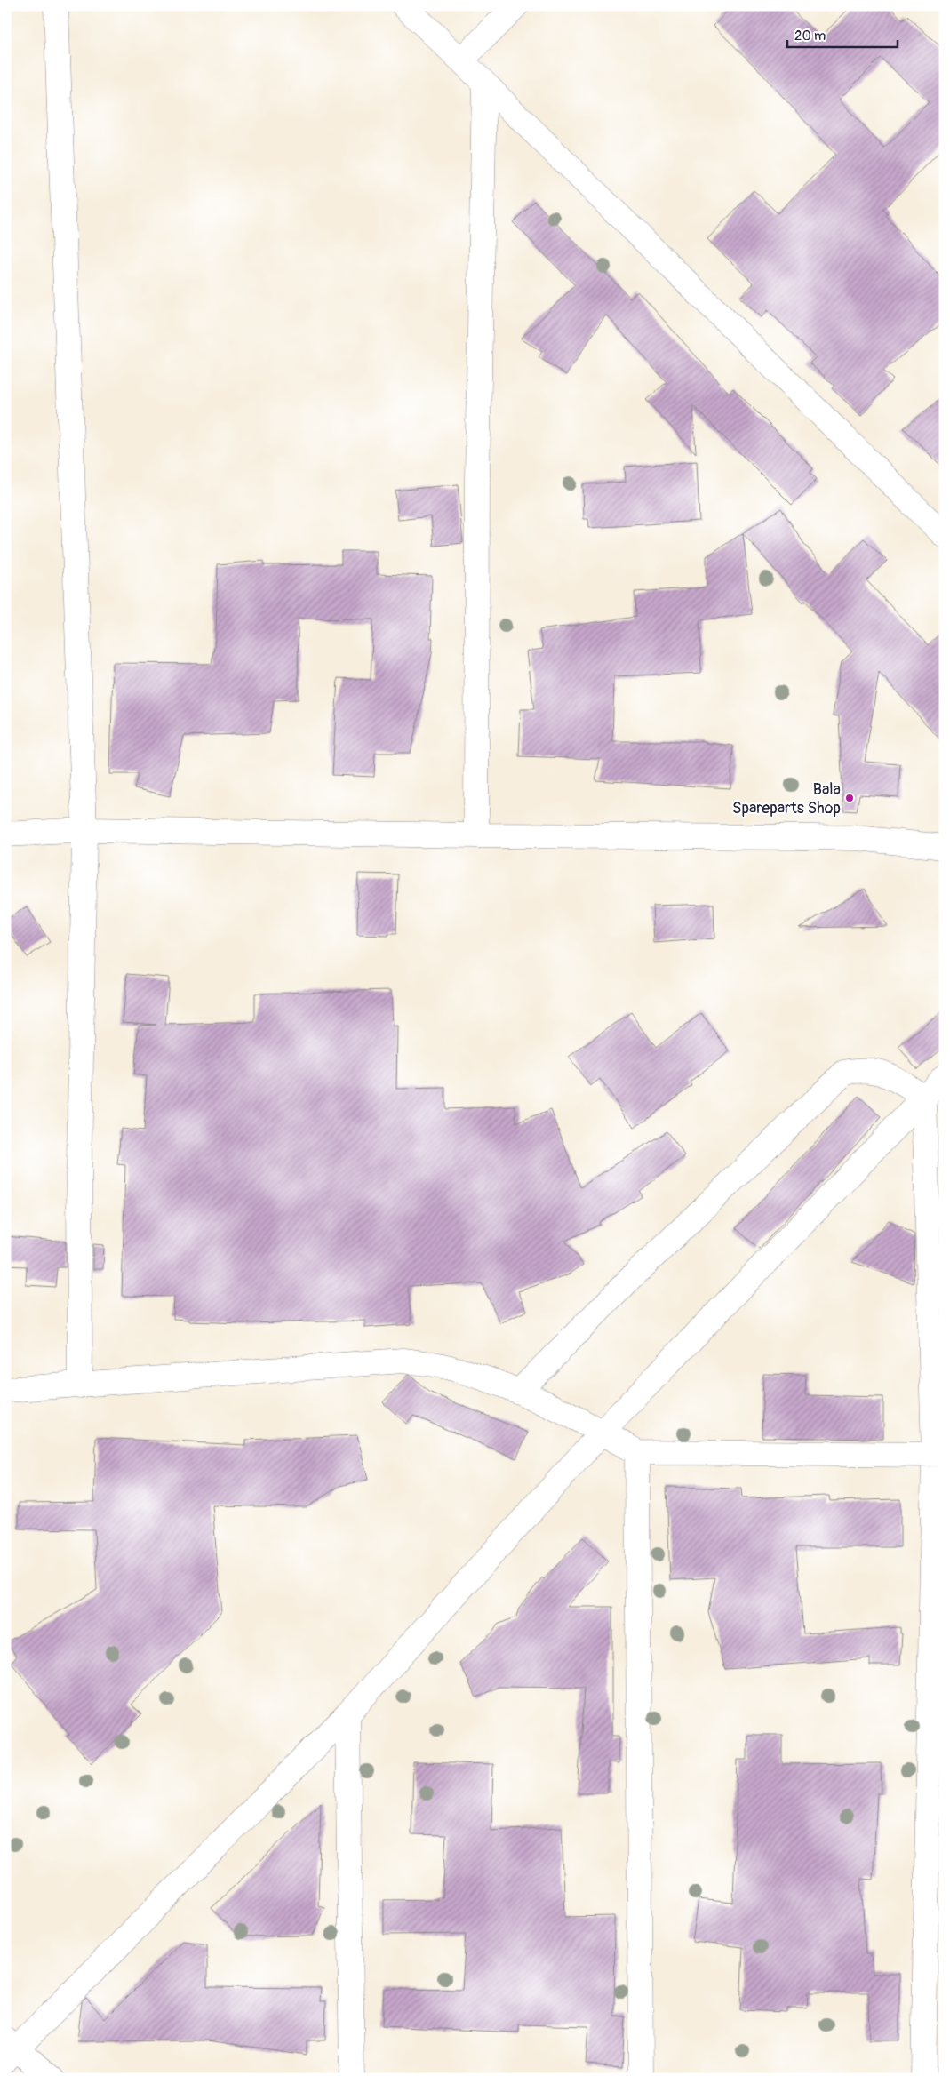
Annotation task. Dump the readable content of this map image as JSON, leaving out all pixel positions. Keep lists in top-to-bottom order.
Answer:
{
  "places": ["Bala Spareparts Shop"],
  "scale_bar": "20 m"
}
